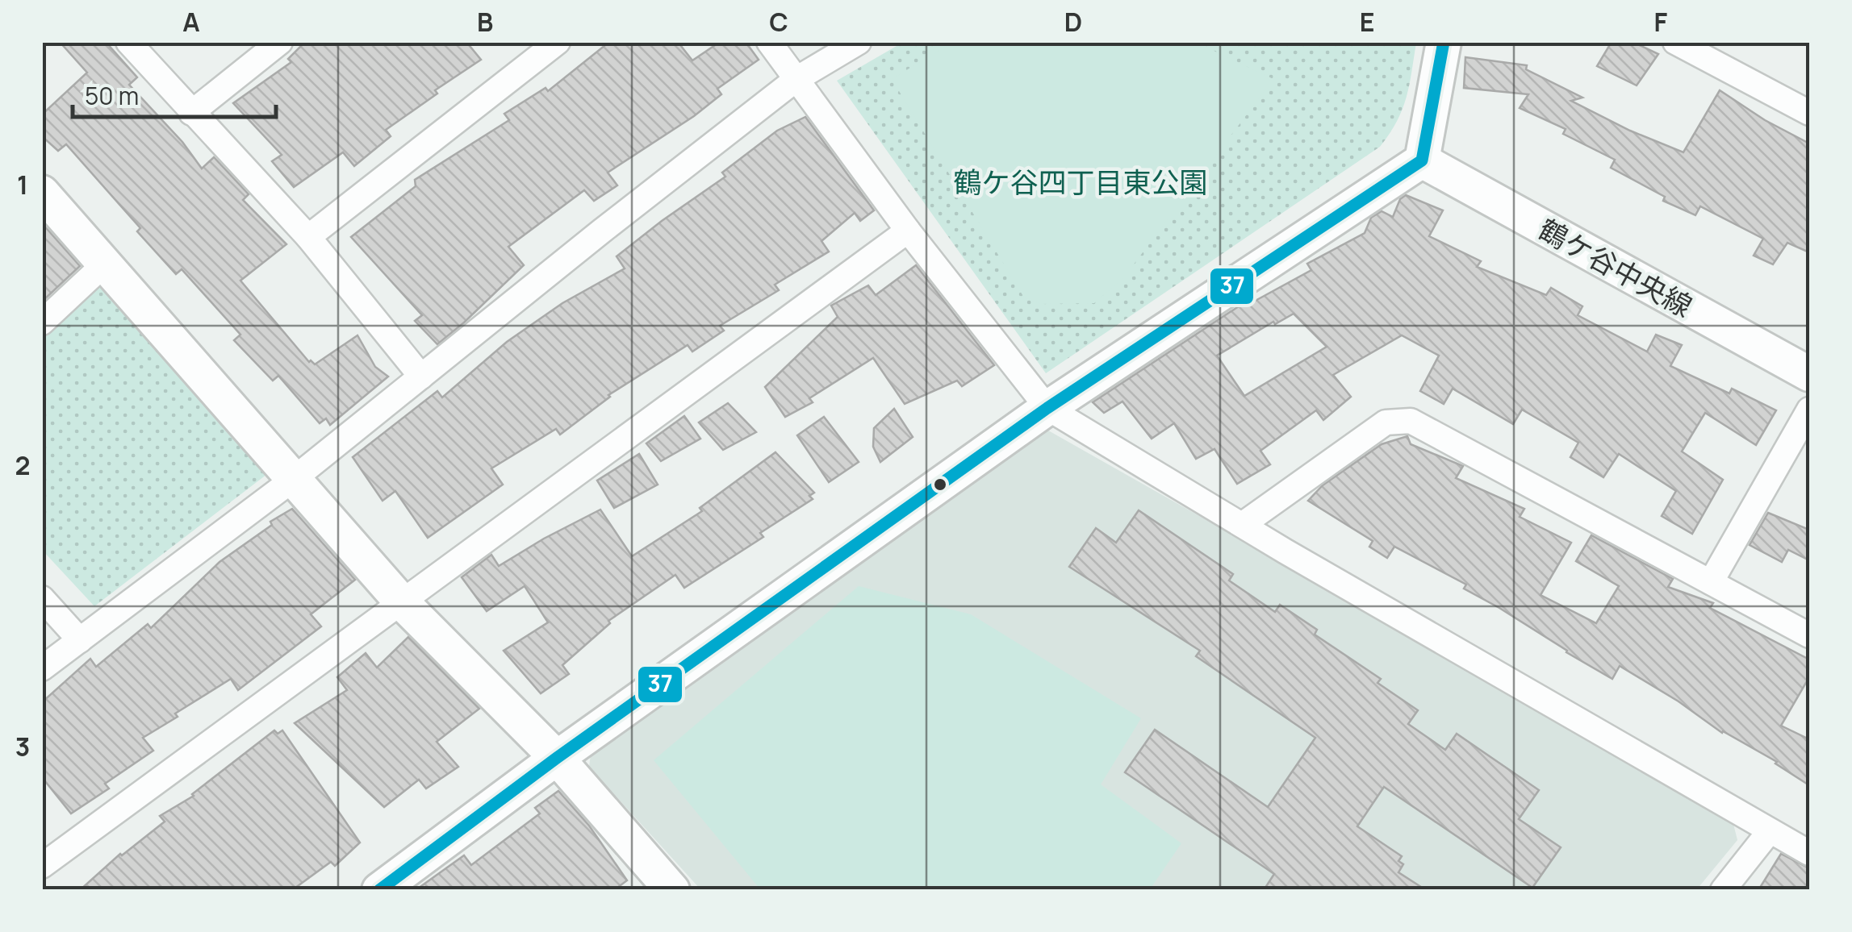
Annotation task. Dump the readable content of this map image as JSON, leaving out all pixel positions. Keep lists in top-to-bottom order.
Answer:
{
  "streets": {
    "street": ["鶴ケ谷中央線"]
  },
  "parks": ["鶴ケ谷四丁目東公園"],
  "lines": ["transit line 37"],
  "scale_bar": "50 m",
  "grid": {
    "columns": [
      "A",
      "B",
      "C",
      "D",
      "E",
      "F"
    ],
    "rows": ["1", "2", "3"]
  }
}
